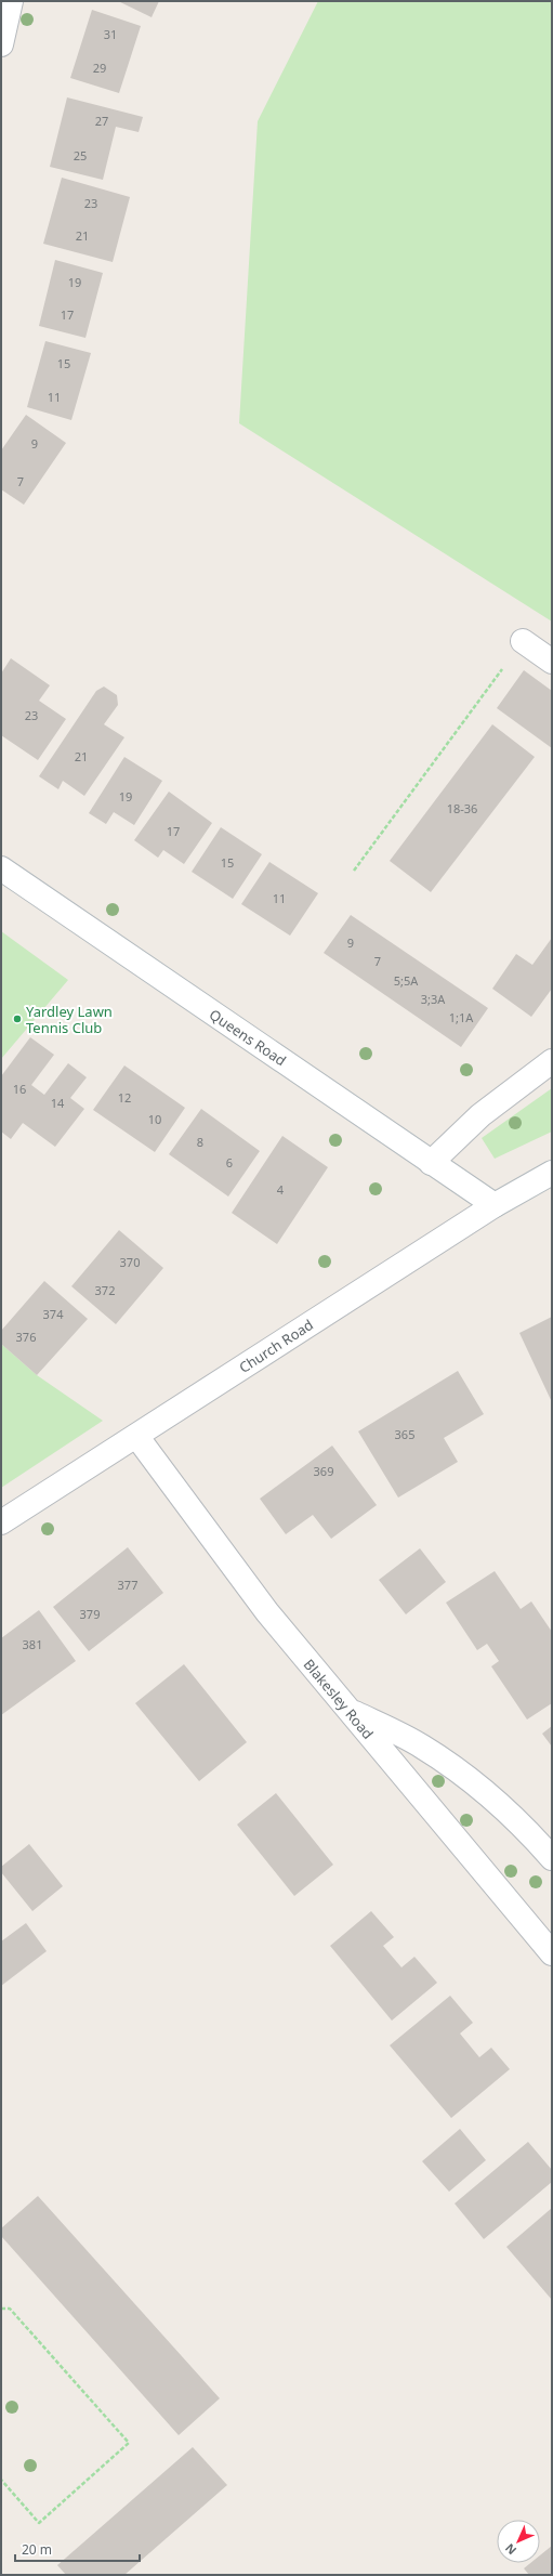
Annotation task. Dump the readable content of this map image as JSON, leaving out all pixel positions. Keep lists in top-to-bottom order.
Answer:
{
  "streets": {
    "street": ["Queens Road", "Church Road", "Blakesley Road"]
  },
  "crossings": [
    ["Queens Road", "Church Road"],
    ["Church Road", "Blakesley Road"]
  ],
  "places": ["Yardley Lawn Tennis Club"],
  "house_numbers": [
    "31",
    "29",
    "27",
    "25",
    "23",
    "21",
    "19",
    "17",
    "15",
    "11",
    "9",
    "7",
    "23",
    "21",
    "19",
    "18-36",
    "17",
    "15",
    "11",
    "9",
    "7",
    "5;5A",
    "3;3A",
    "1;1A",
    "16",
    "12",
    "14",
    "10",
    "8",
    "6",
    "4",
    "370",
    "372",
    "374",
    "376",
    "365",
    "369",
    "377",
    "379",
    "381"
  ],
  "scale_bar": "20 m",
  "north": "bottom left"
}
